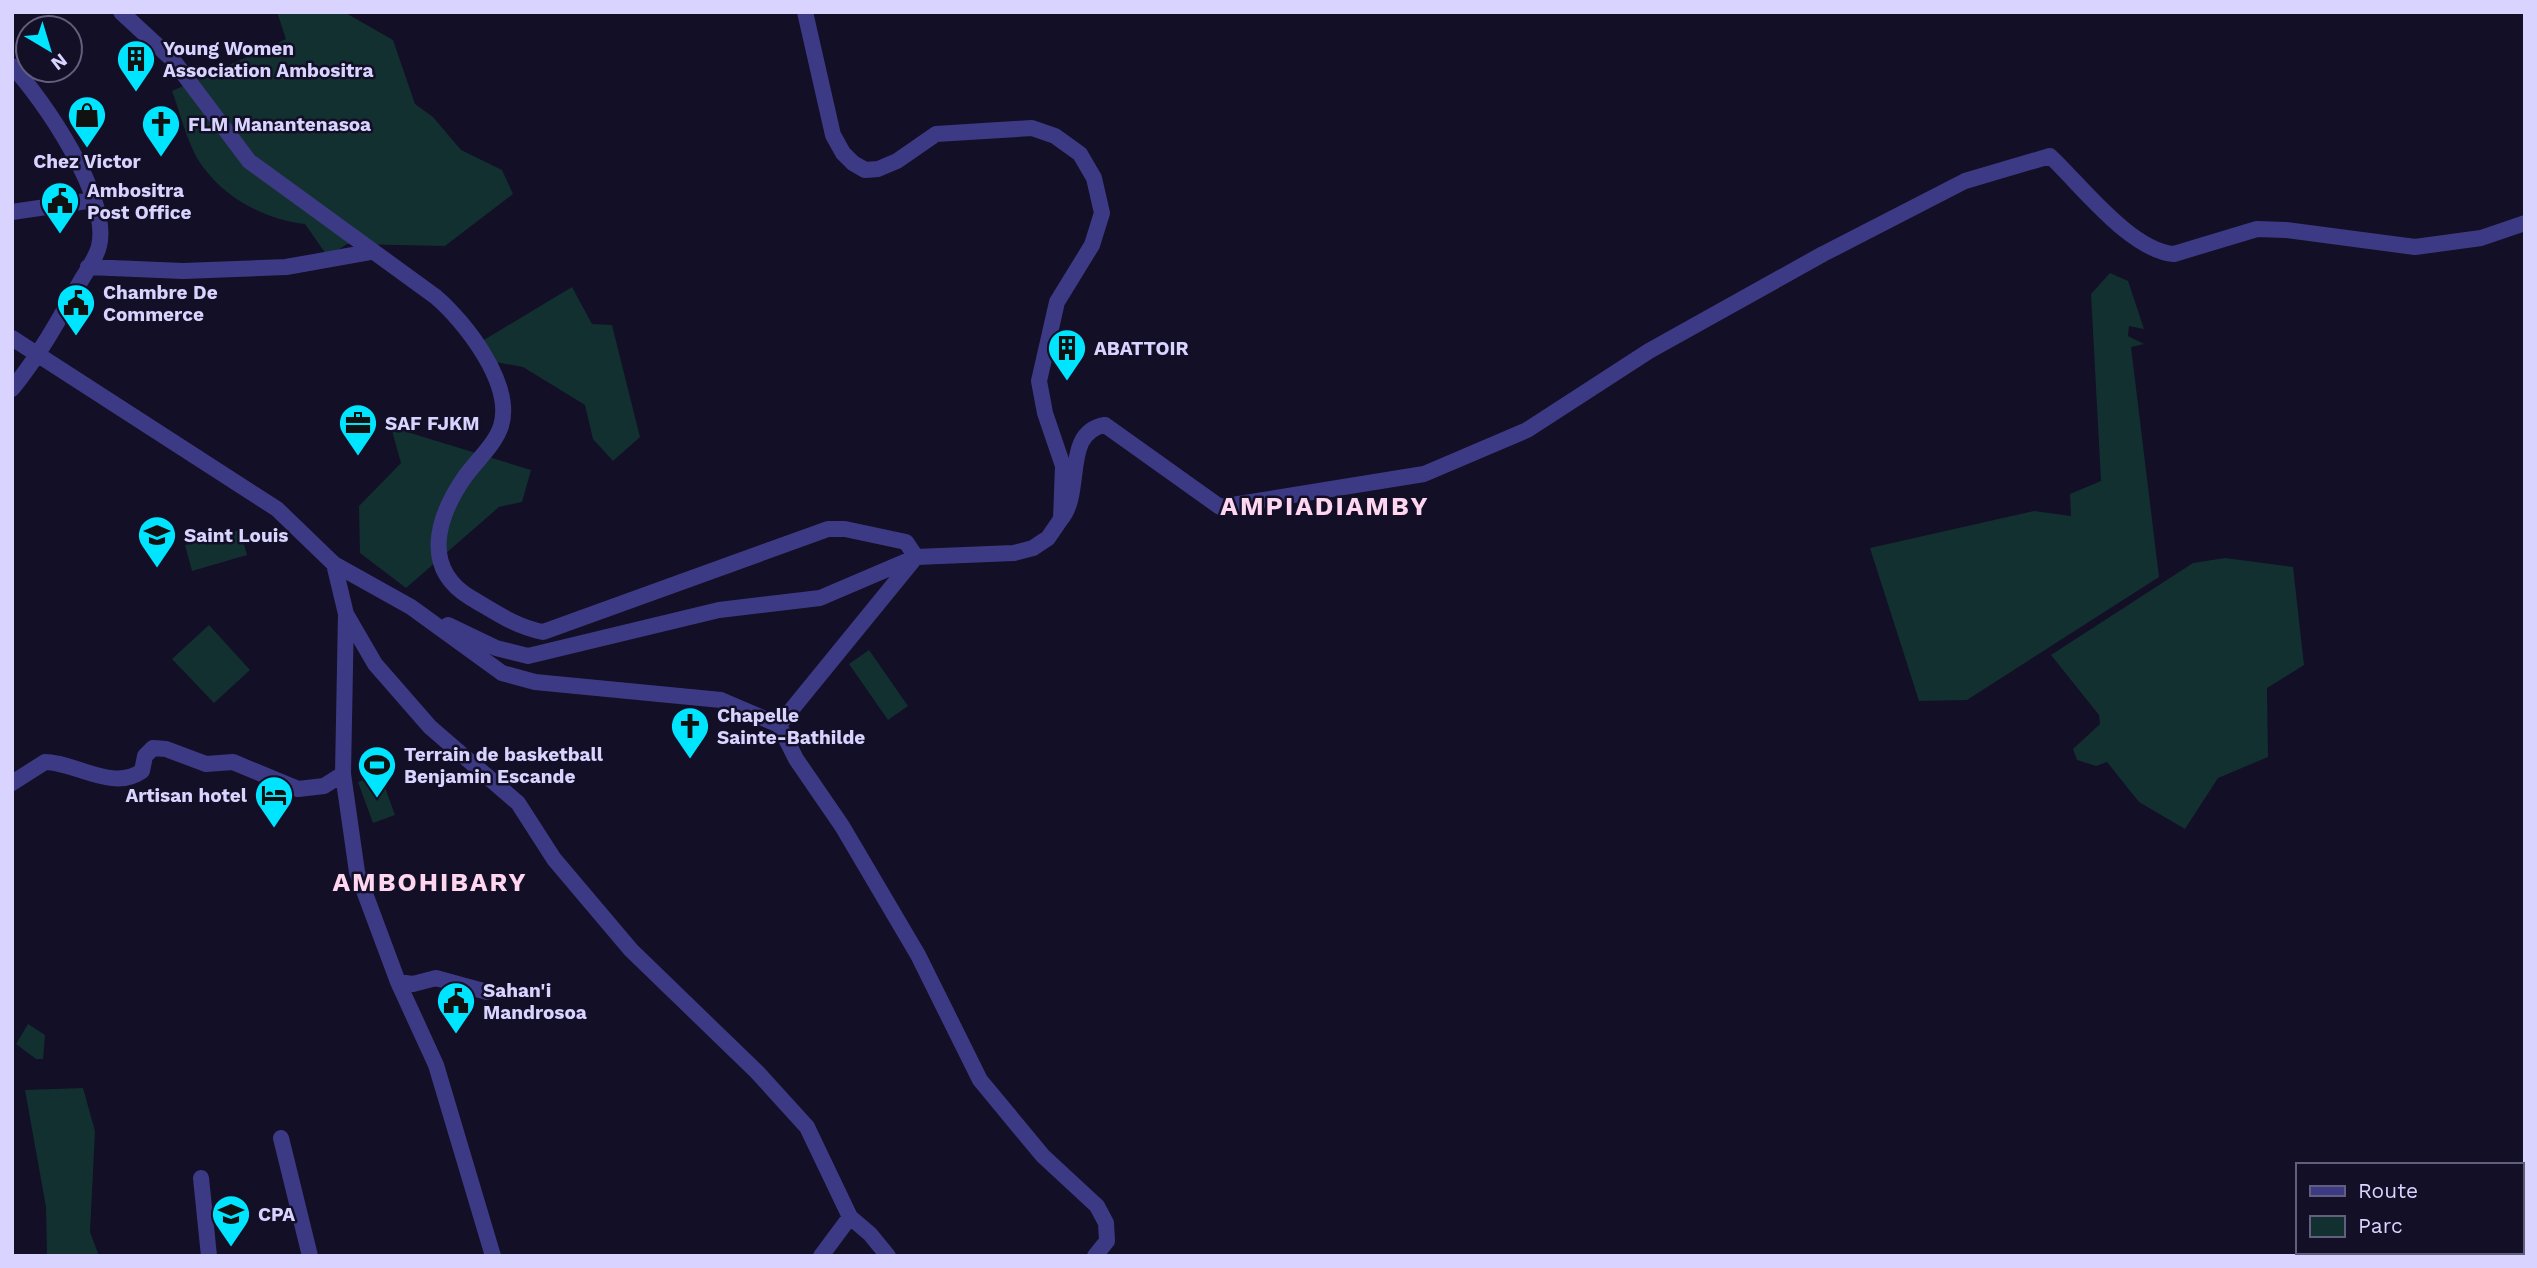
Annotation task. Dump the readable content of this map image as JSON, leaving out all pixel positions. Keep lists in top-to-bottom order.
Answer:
{
  "districts": ["AMPIADIAMBY", "AMBOHIBARY"],
  "places": {
    "building": ["Young Women Association Ambositra", "ABATTOIR"],
    "shop": ["Chez Victor"],
    "church": ["FLM Manantenasoa", "Chapelle Sainte-Bathilde"],
    "public building": ["Ambositra Post Office", "Chambre De Commerce", "Sahan'i Mandrosoa"],
    "office": ["SAF FJKM"],
    "school or university": ["Saint Louis", "CPA"],
    "sports": ["Terrain de basketball Benjamin Escande"],
    "hotel": ["Artisan hotel"]
  },
  "legend": ["Route", "Parc"],
  "north": "bottom right"
}
